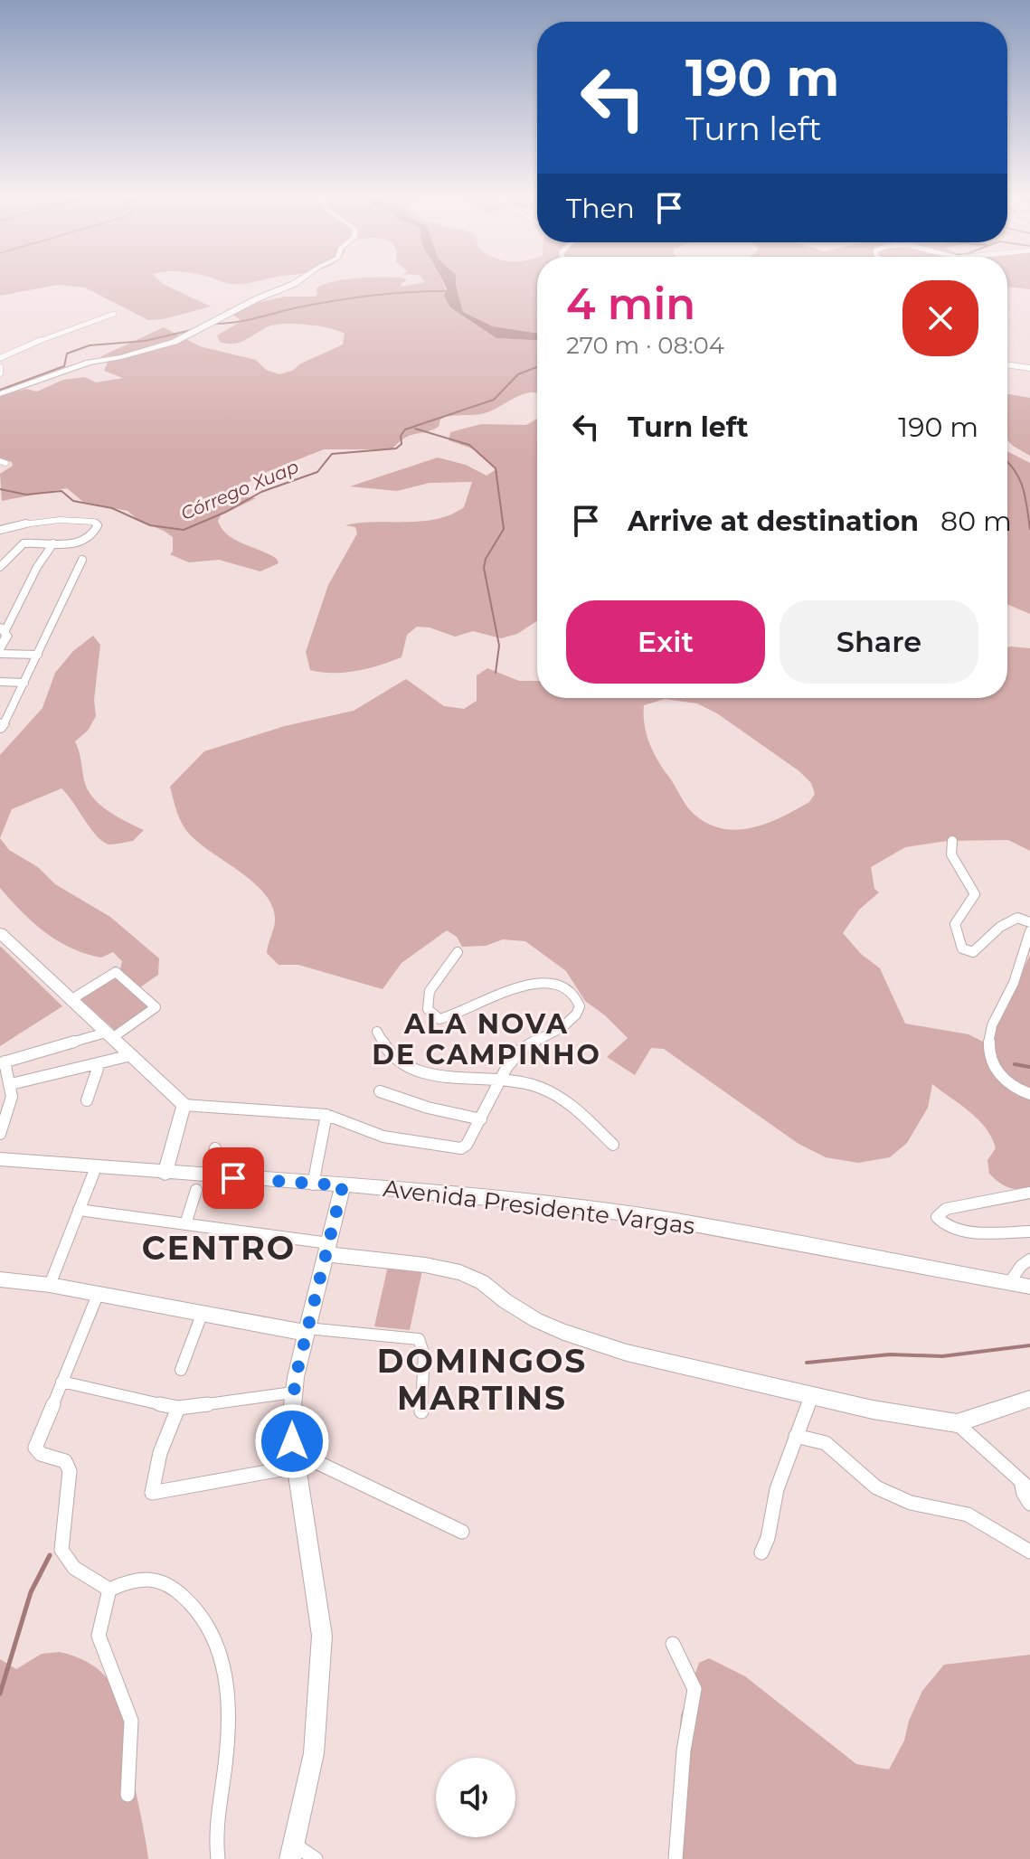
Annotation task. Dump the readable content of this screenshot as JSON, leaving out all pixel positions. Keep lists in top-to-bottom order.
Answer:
{
  "streets": {
    "street": ["Avenida Presidente Vargas"]
  },
  "districts": ["ALA NOVA DE CAMPINHO", "CENTRO", "DOMINGOS MARTINS"],
  "water": ["Córrego Xuap"],
  "page": {
    "turn": ["190 m", "Turn left"],
    "then": "Then",
    "heading": ["4 min", "270 m · 08:04"],
    "list": [
      {
        "name": "Turn left",
        "value": "190 m"
      },
      {
        "name": "Arrive at destination",
        "value": "80 m"
      }
    ],
    "buttons": ["Exit", "Share"]
  }
}
